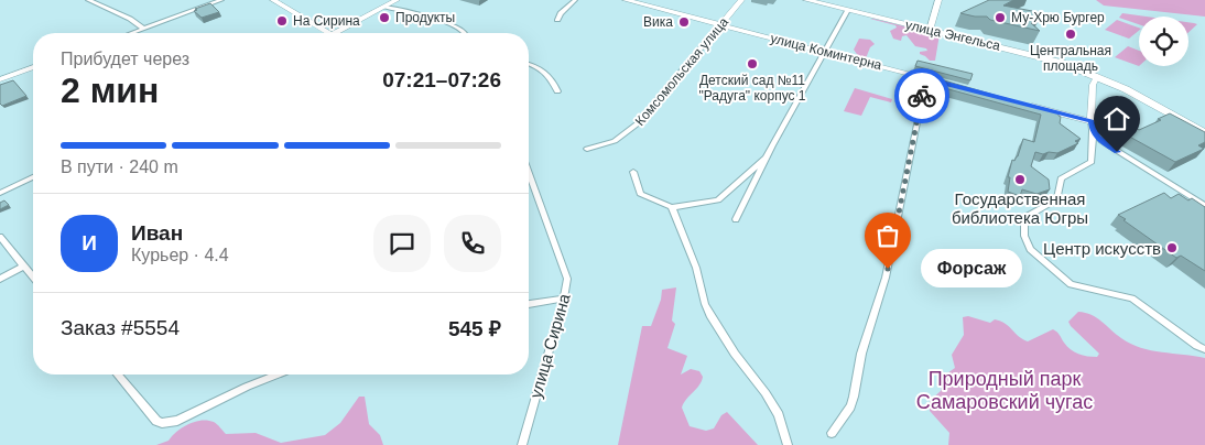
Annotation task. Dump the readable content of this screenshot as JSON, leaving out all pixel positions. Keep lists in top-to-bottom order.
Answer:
{
  "streets": {
    "main road": ["улица Энгельса"],
    "street": ["улица Коминтерна", "Комсомольская улица", "улица Сирина"]
  },
  "crossings": [
    ["улица Коминтерна", "Комсомольская улица"]
  ],
  "parks": ["Природный парк Самаровский чугас"],
  "places": [
    "Продукты",
    "Му-Хрю Бургер",
    "На Сирина",
    "Вика",
    "Центральная площадь",
    "Детский сад №11 \"Радуга\" корпус 1",
    "Государственная библиотека Югры",
    "Центр искусств",
    "Форсаж"
  ],
  "page": {
    "heading": ["2 мин", "Прибудет через", "07:21–07:26"],
    "panel": [
      "Иван",
      "Курьер · 4.4",
      "Заказ #5554",
      "545 ₽"
    ],
    "bar": "В пути · 240 m",
    "round": "И",
    "bubble": "Форсаж"
  }
}
